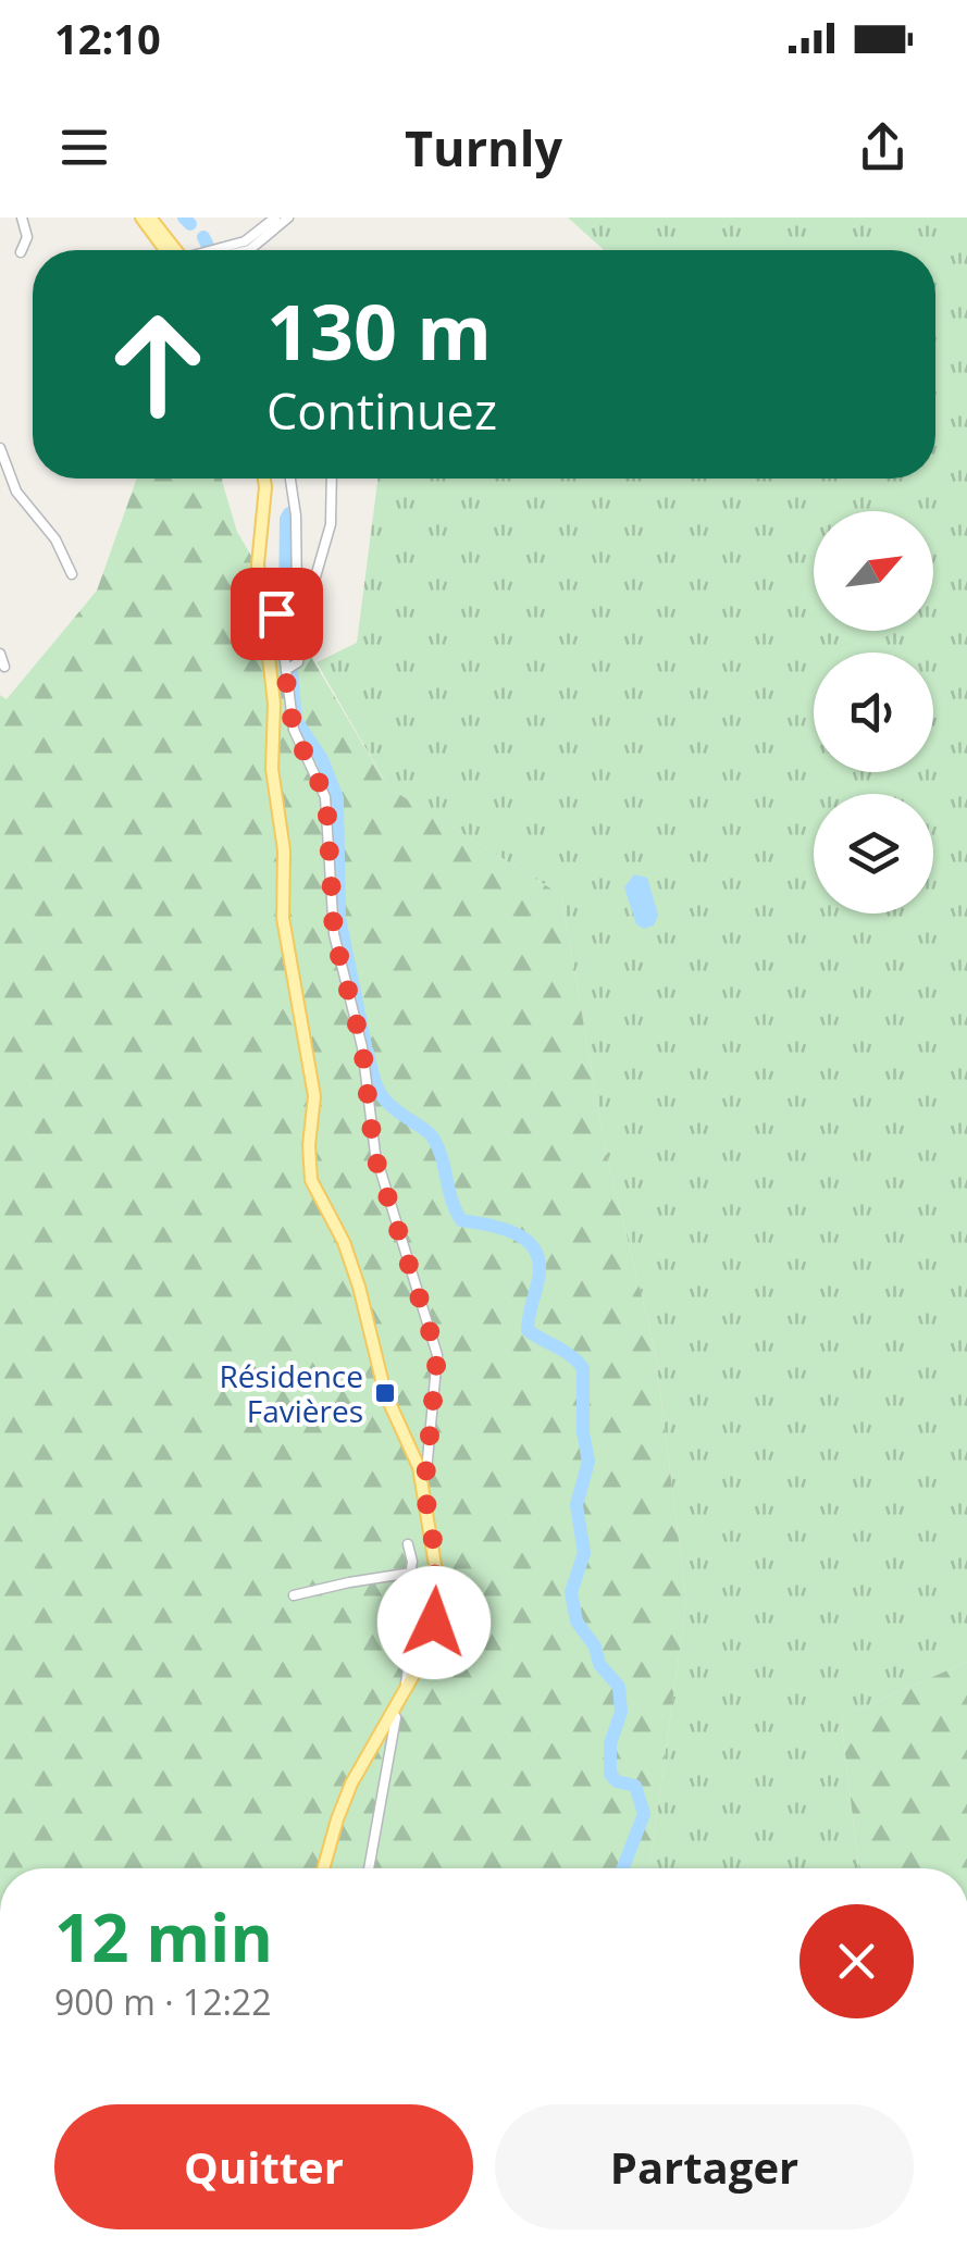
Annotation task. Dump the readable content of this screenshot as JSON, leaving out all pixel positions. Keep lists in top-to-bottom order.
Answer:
{
  "places": {
    "transit": ["Résidence Favières"]
  },
  "north": "top right",
  "page": {
    "status": "12:10",
    "header": "Turnly",
    "turn": ["130 m", "Continuez"],
    "heading": ["12 min", "900 m · 12:22"],
    "buttons": ["Quitter", "Partager"]
  }
}
